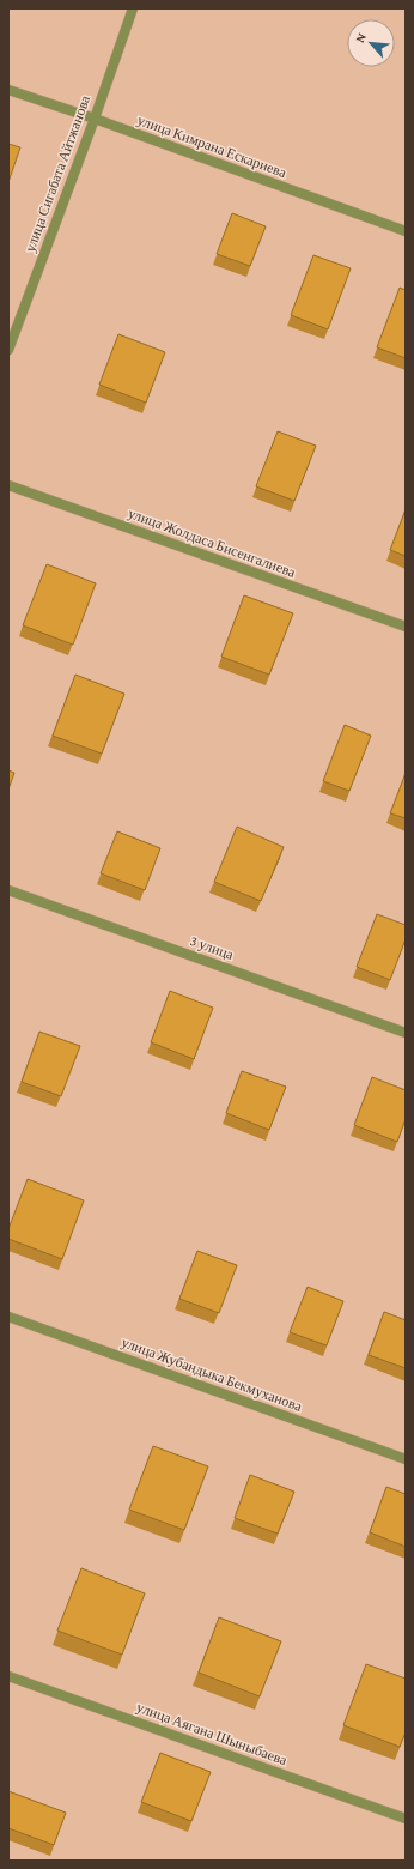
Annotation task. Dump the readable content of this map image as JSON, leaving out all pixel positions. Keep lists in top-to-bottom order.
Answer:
{
  "streets": {
    "street": [
      "улица Кимрана Ескариева",
      "улица Сигабата Айтжанова",
      "улица Жолдаса Бисенгалиева",
      "3 улица",
      "улица Жубандыка Бекмуханова",
      "улица Аягана Шыныбаева"
    ]
  },
  "crossings": [
    ["улица Кимрана Ескариева", "улица Сигабата Айтжанова"]
  ],
  "north": "top left"
}
